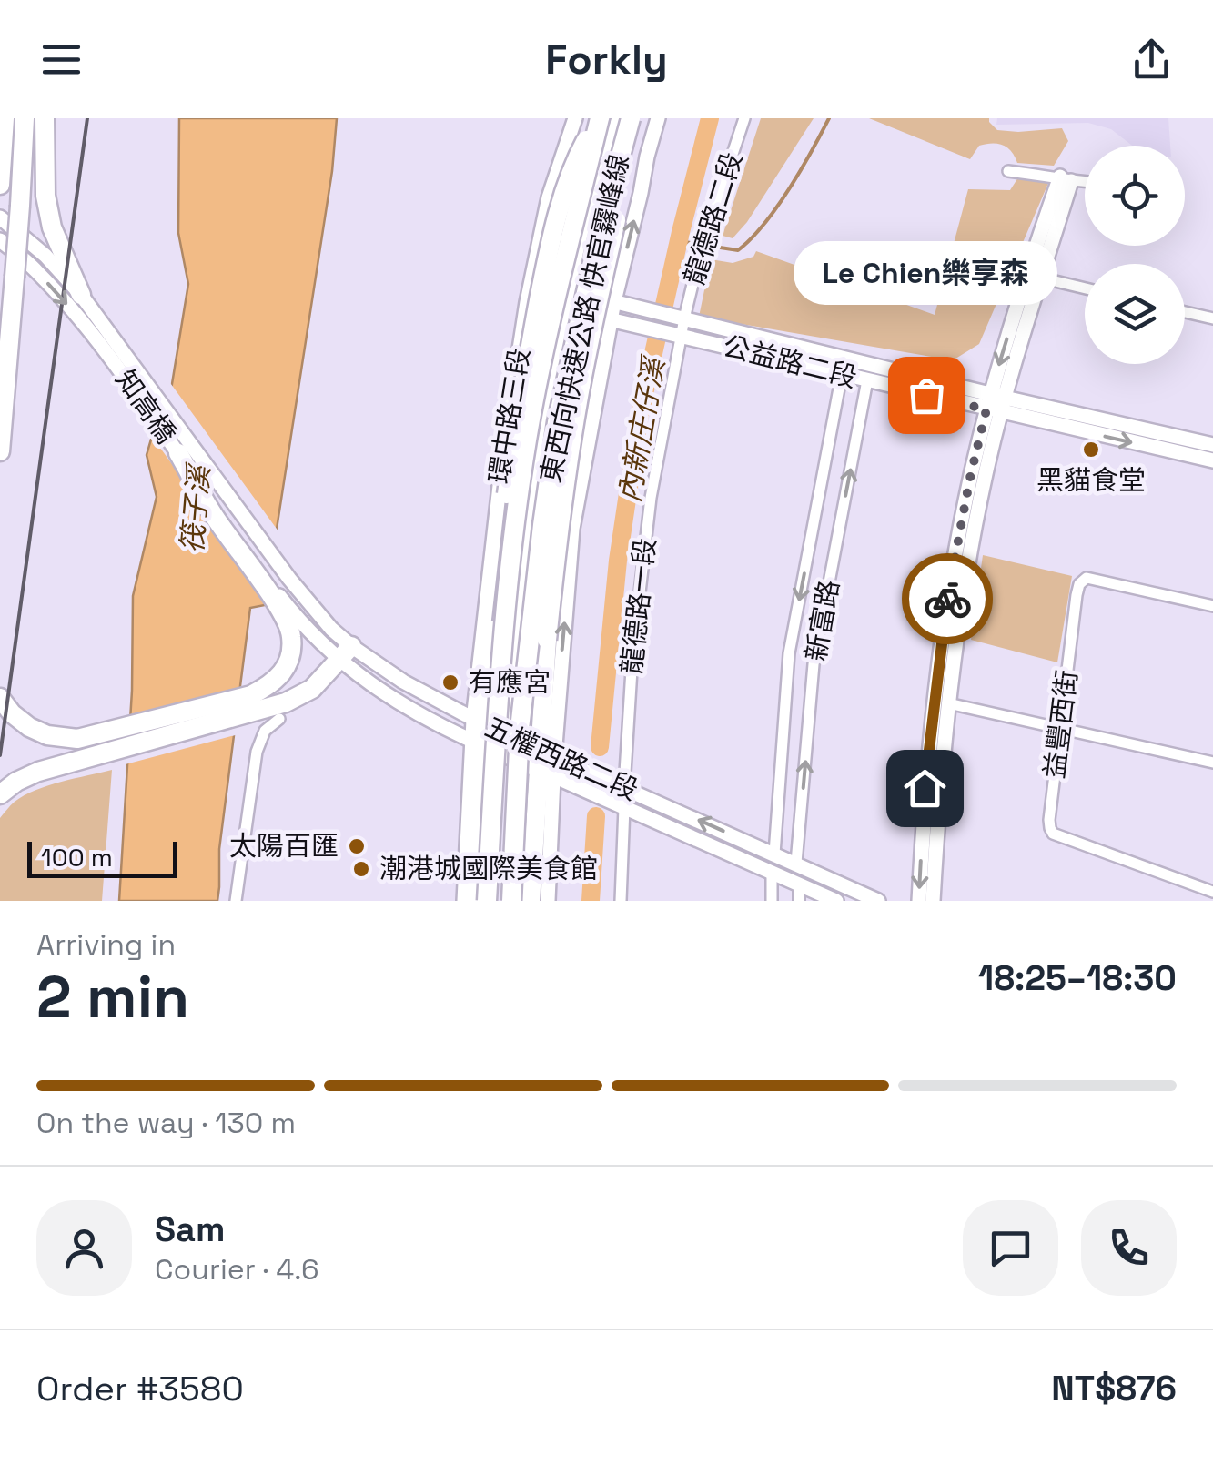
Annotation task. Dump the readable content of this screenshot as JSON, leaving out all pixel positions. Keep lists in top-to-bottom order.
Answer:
{
  "streets": {
    "highway": ["東西向快速公路 快官霧峰線"],
    "street": [
      "龍德路二段",
      "公益路二段",
      "知高橋",
      "環中路三段",
      "龍德路一段",
      "新富路",
      "益豐西街",
      "五權西路二段"
    ]
  },
  "crossings": [
    ["龍德路二段", "公益路二段"],
    ["龍德路二段", "龍德路一段"],
    ["東西向快速公路 快官霧峰線", "環中路三段"],
    ["公益路二段", "環中路三段"],
    ["公益路二段", "龍德路一段"],
    ["公益路二段", "新富路"],
    ["知高橋", "五權西路二段"],
    ["環中路三段", "五權西路二段"],
    ["龍德路一段", "五權西路二段"],
    ["新富路", "五權西路二段"]
  ],
  "water": ["內新庄仔溪", "筏子溪"],
  "places": [
    "Le Chien樂享森",
    "黑貓食堂",
    "有應宮",
    "太陽百匯",
    "潮港城國際美食館"
  ],
  "scale_bar": "100 m",
  "page": {
    "header": "Forkly",
    "bubble": "Le Chien樂享森",
    "scale": "100 m",
    "heading": ["2 min", "Arriving in", "18:25–18:30"],
    "panel": [
      "Sam",
      "Courier · 4.6",
      "Order #3580",
      "NT$876"
    ],
    "bar": "On the way · 130 m"
  }
}
